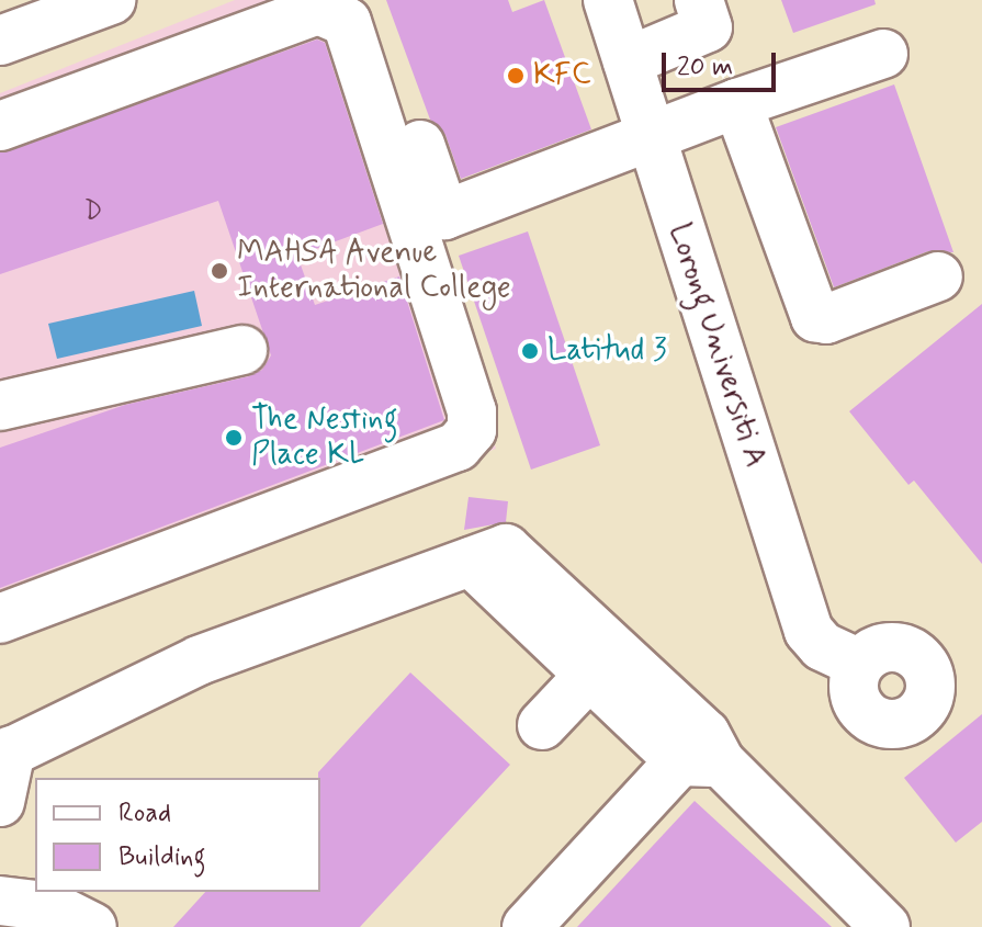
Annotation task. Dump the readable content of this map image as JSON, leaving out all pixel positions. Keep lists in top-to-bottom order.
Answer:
{
  "streets": {
    "main road": ["Lorong Universiti A"]
  },
  "places": [
    "KFC",
    "MAHSA Avenue International College",
    "Latitud 3",
    "The Nesting Place KL"
  ],
  "house_numbers": ["D"],
  "legend": ["Road", "Building"],
  "scale_bar": "20 m"
}
